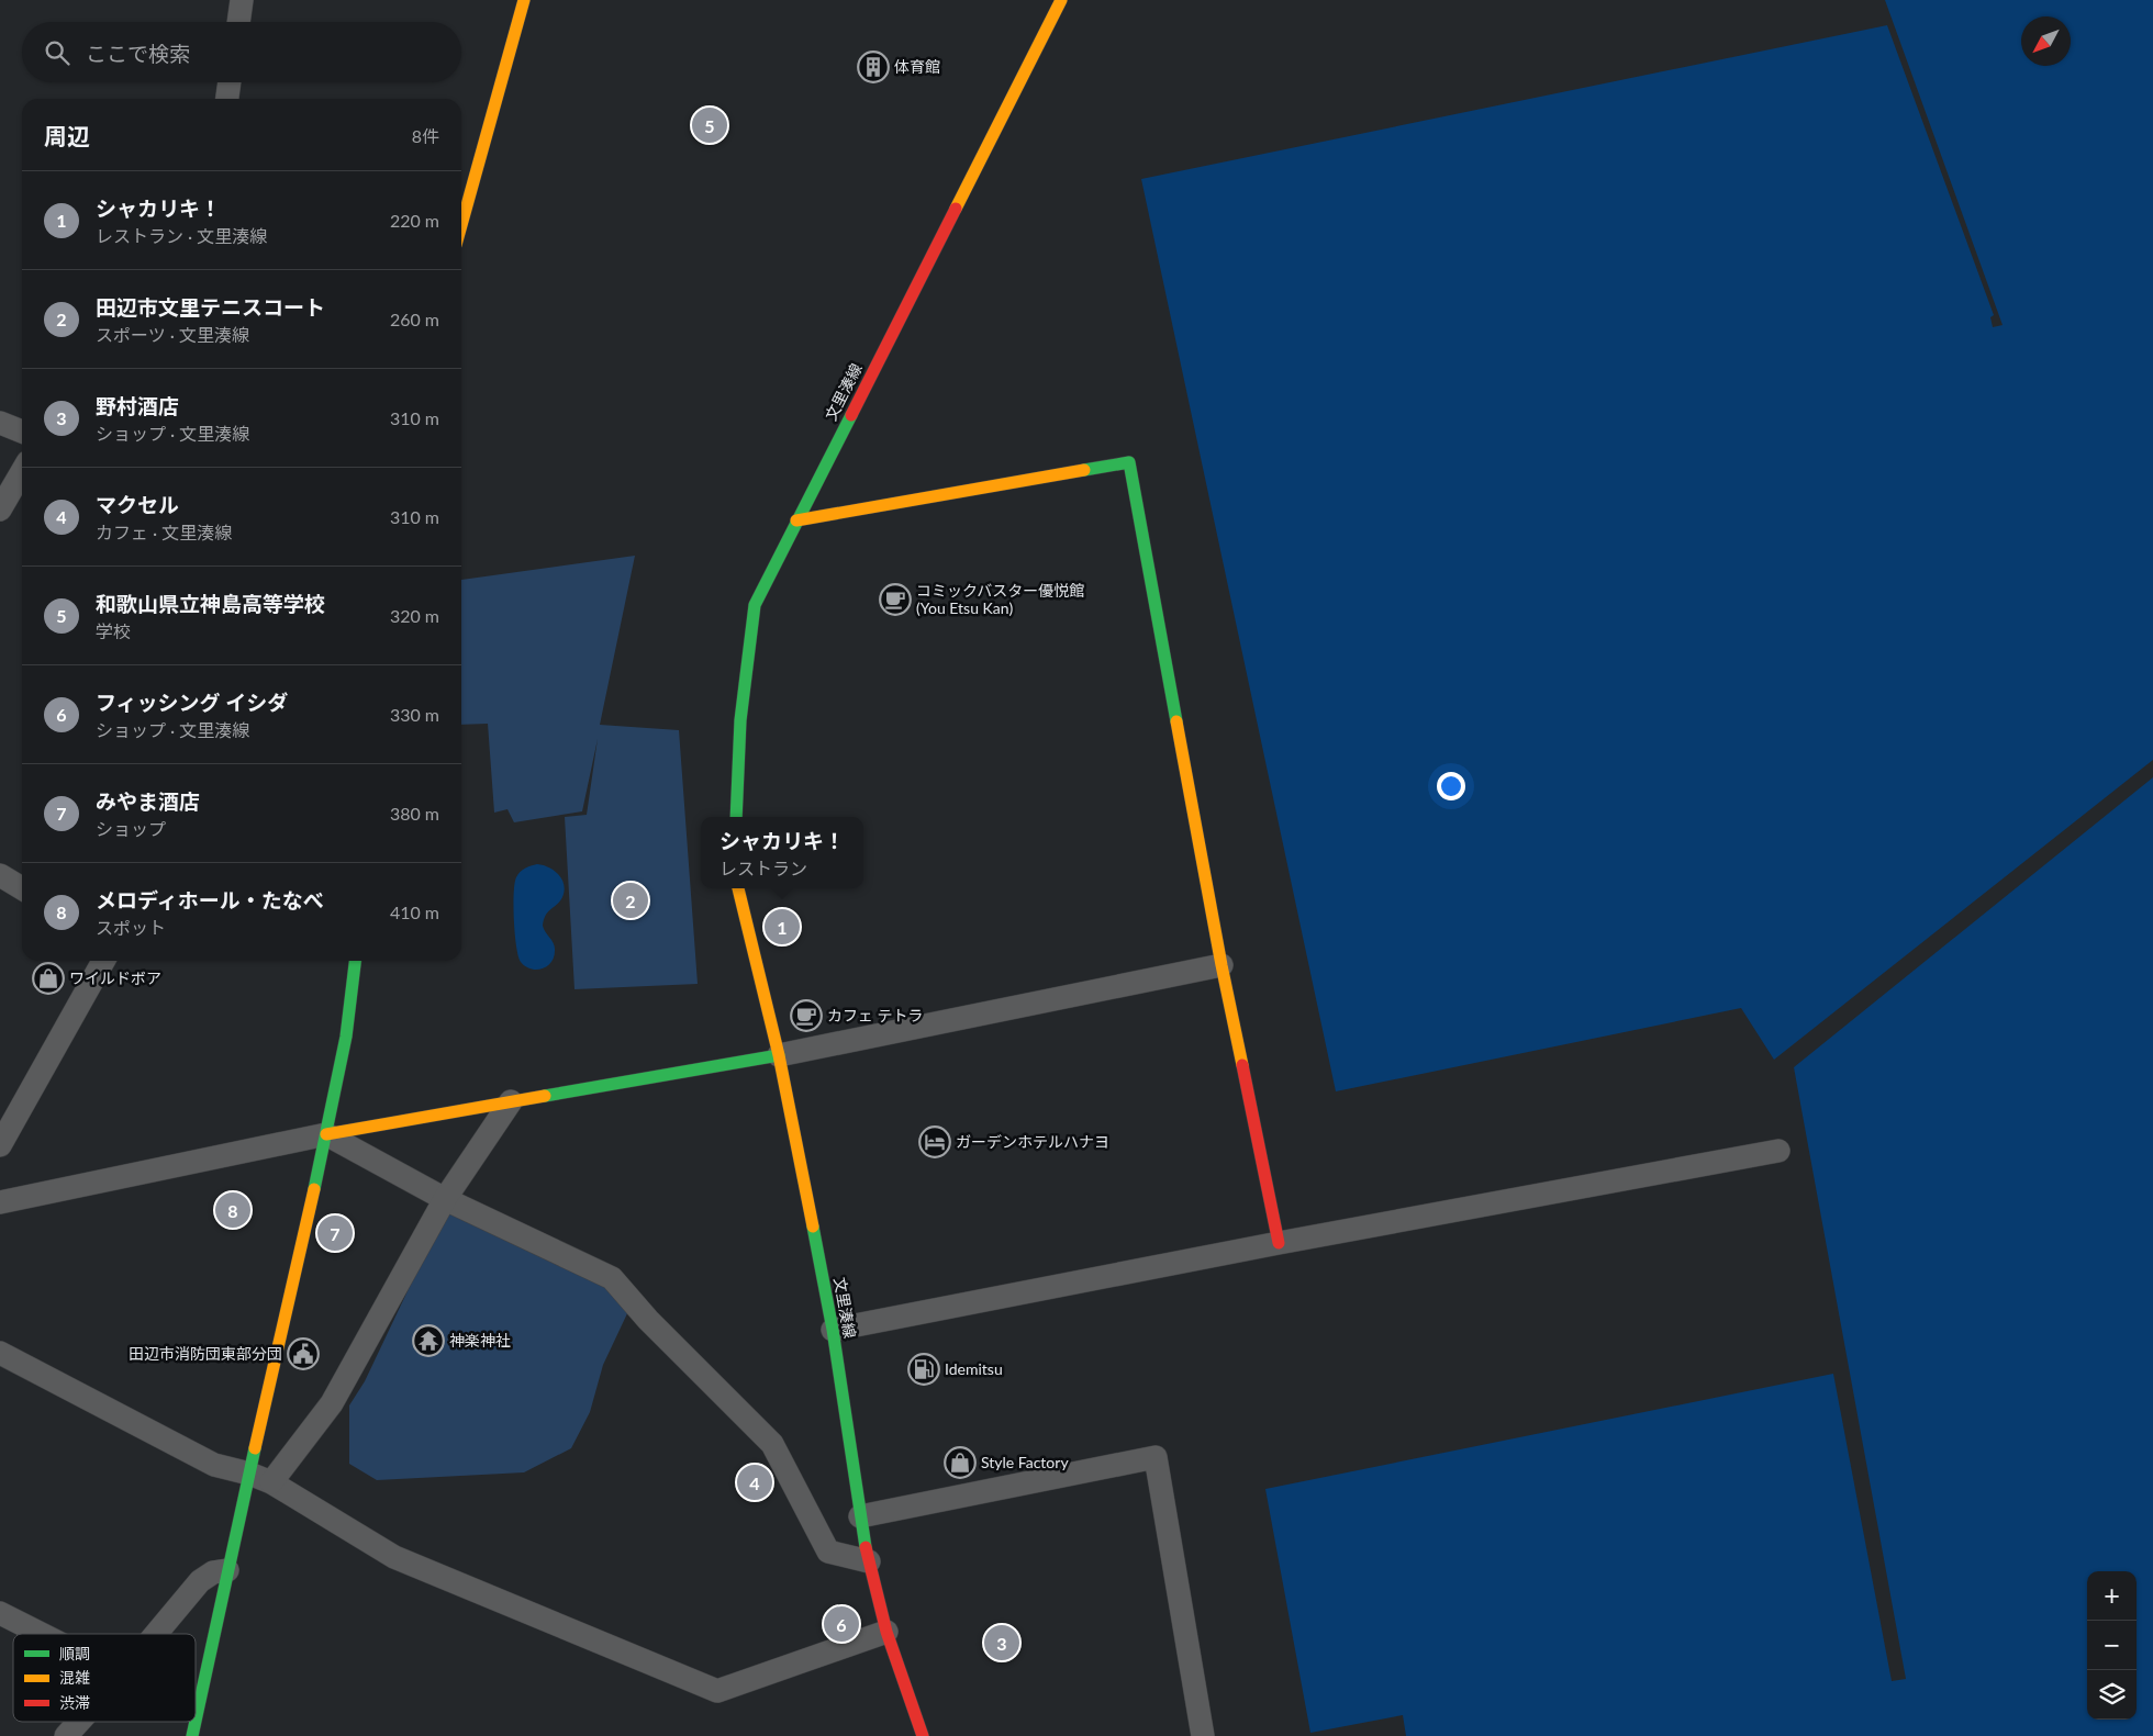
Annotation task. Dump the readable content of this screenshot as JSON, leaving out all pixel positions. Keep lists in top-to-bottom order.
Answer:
{
  "streets": {
    "street": ["文里湊線"]
  },
  "places": {
    "building": ["体育館"],
    "cafe": ["コミックバスター優悦館 (You Etsu Kan)", "カフェ テトラ"],
    "shop": ["ワイルドボア", "Style Factory"],
    "hotel": ["ガーデンホテルハナヨ"],
    "temple": ["神楽神社"],
    "public building": ["田辺市消防団東部分団"],
    "fuel station": ["Idemitsu"]
  },
  "legend": ["順調", "混雑", "渋滞"],
  "north": "bottom left",
  "page": {
    "search": "ここで検索",
    "heading": ["周辺", "8件"],
    "pins": [
      "5",
      "2",
      "1",
      "8",
      "7",
      "4",
      "6",
      "3"
    ],
    "list": [
      {
        "mark": "1",
        "name": "シャカリキ！",
        "note": "レストラン · 文里湊線",
        "value": "220 m"
      },
      {
        "mark": "2",
        "name": "田辺市文里テニスコート",
        "note": "スポーツ · 文里湊線",
        "value": "260 m"
      },
      {
        "mark": "3",
        "name": "野村酒店",
        "note": "ショップ · 文里湊線",
        "value": "310 m"
      },
      {
        "mark": "4",
        "name": "マクセル",
        "note": "カフェ · 文里湊線",
        "value": "310 m"
      },
      {
        "mark": "5",
        "name": "和歌山県立神島高等学校",
        "note": "学校",
        "value": "320 m"
      },
      {
        "mark": "6",
        "name": "フィッシング イシダ",
        "note": "ショップ · 文里湊線",
        "value": "330 m"
      },
      {
        "mark": "7",
        "name": "みやま酒店",
        "note": "ショップ",
        "value": "380 m"
      },
      {
        "mark": "8",
        "name": "メロディホール・たなべ",
        "note": "スポット",
        "value": "410 m"
      }
    ],
    "popup": ["シャカリキ！", "レストラン"],
    "map_buttons": ["+", "−"]
  }
}
